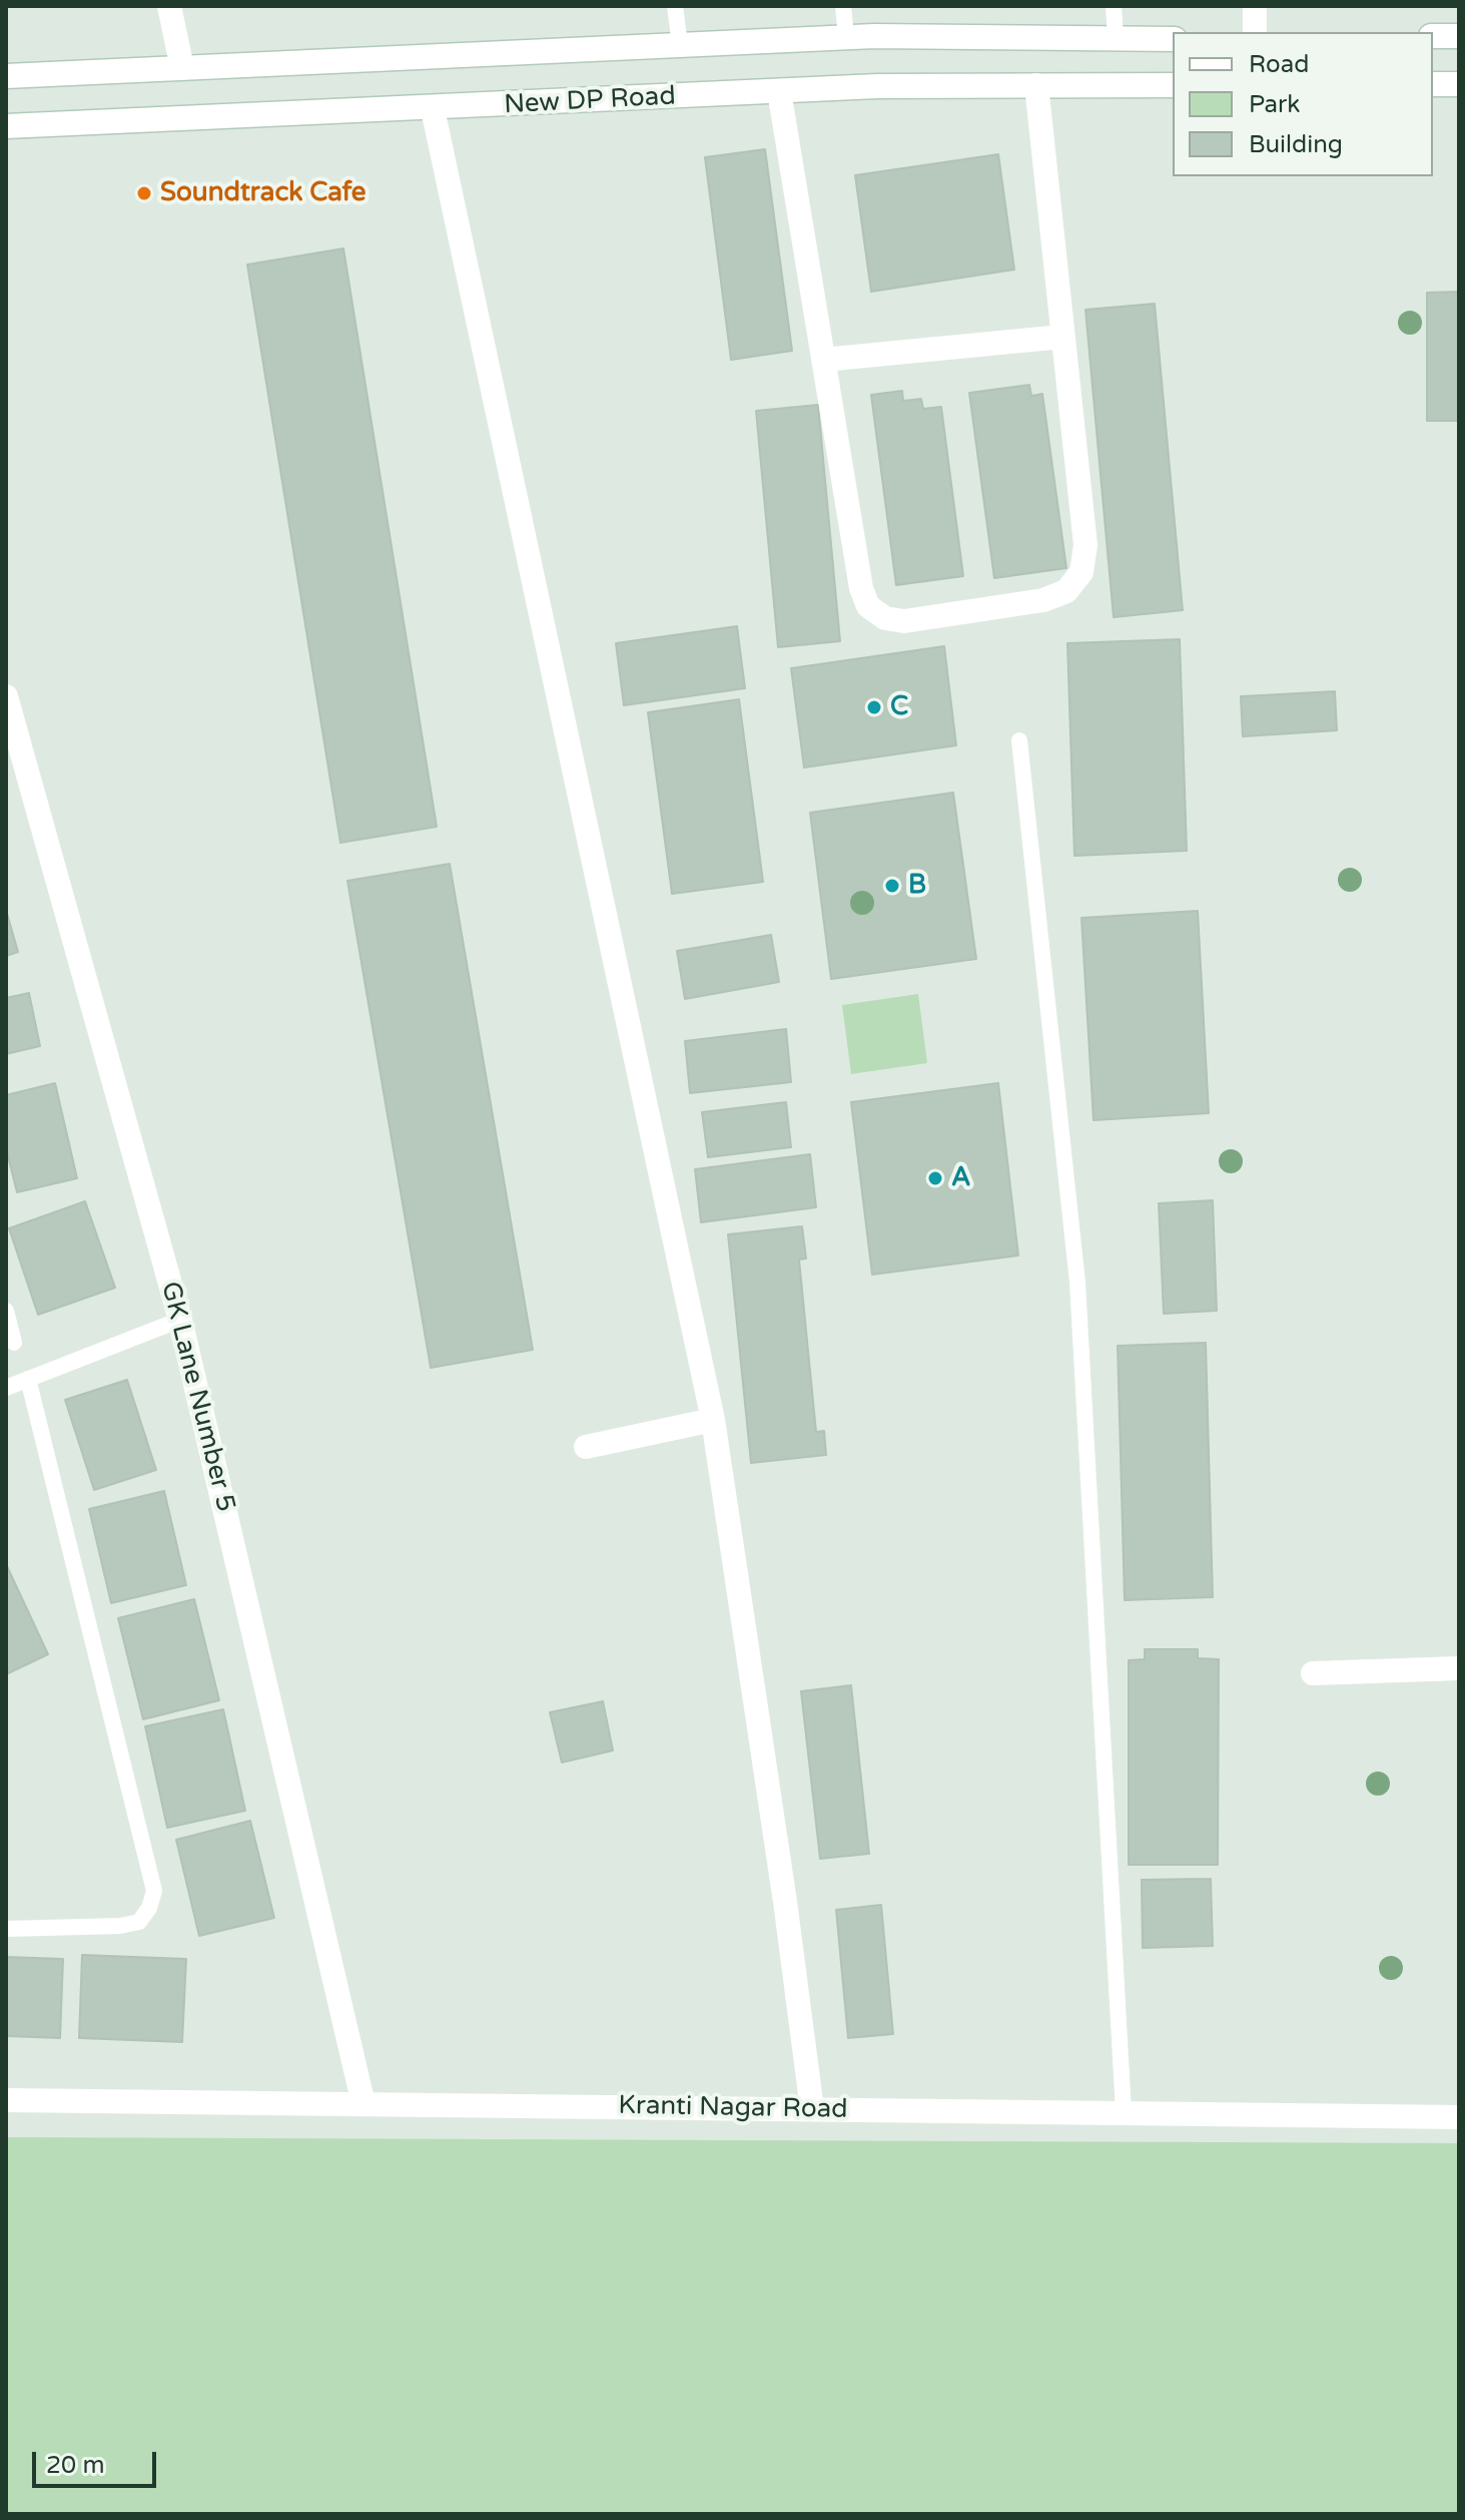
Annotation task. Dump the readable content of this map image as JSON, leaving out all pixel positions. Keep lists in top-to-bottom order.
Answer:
{
  "streets": {
    "street": ["New DP Road", "GK Lane Number 5", "Kranti Nagar Road"]
  },
  "crossings": [
    ["GK Lane Number 5", "Kranti Nagar Road"]
  ],
  "places": [
    "Soundtrack Cafe",
    "C",
    "B",
    "A"
  ],
  "legend": ["Road", "Park", "Building"],
  "scale_bar": "20 m"
}
